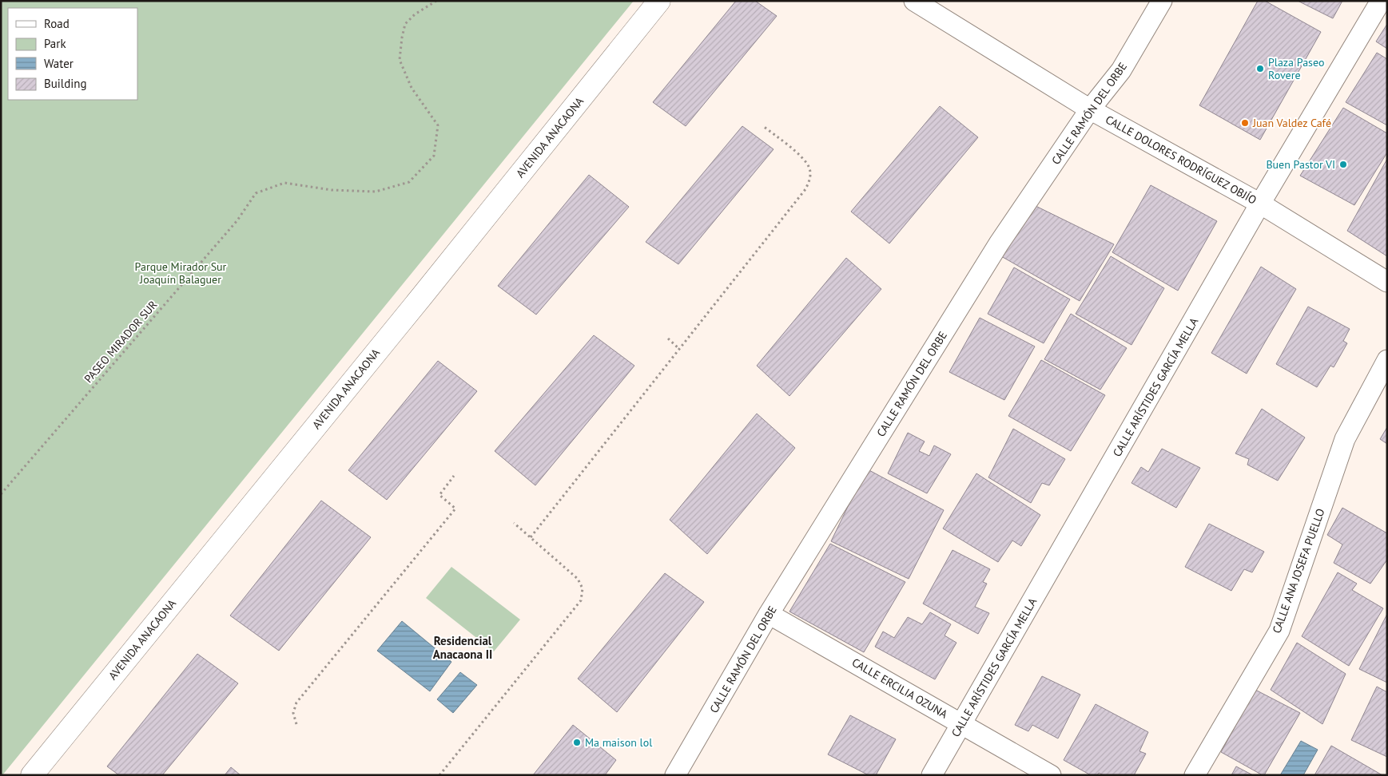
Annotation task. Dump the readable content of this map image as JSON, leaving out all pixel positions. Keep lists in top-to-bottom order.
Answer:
{
  "streets": {
    "main road": ["AVENIDA ANACAONA"],
    "street": [
      "CALLE RAMÓN DEL ORBE",
      "CALLE DOLORES RODRÍGUEZ OBJÍO",
      "CALLE ARÍSTIDES GARCÍA MELLA",
      "CALLE ANA JOSEFA PUELLO",
      "CALLE ERCILIA OZUNA"
    ],
    "path": ["PASEO MIRADOR SUR"]
  },
  "crossings": [
    ["CALLE RAMÓN DEL ORBE", "CALLE DOLORES RODRÍGUEZ OBJÍO"],
    ["CALLE RAMÓN DEL ORBE", "CALLE ERCILIA OZUNA"],
    ["CALLE DOLORES RODRÍGUEZ OBJÍO", "CALLE ARÍSTIDES GARCÍA MELLA"],
    ["CALLE ARÍSTIDES GARCÍA MELLA", "CALLE ERCILIA OZUNA"]
  ],
  "districts": ["Residencial Anacaona II"],
  "parks": ["Parque Mirador Sur Joaquín Balaguer"],
  "places": [
    "Plaza Paseo Rovere",
    "Juan Valdez Café",
    "Buen Pastor VI",
    "Ma maison lol"
  ],
  "legend": [
    "Road",
    "Park",
    "Water",
    "Building"
  ]
}
